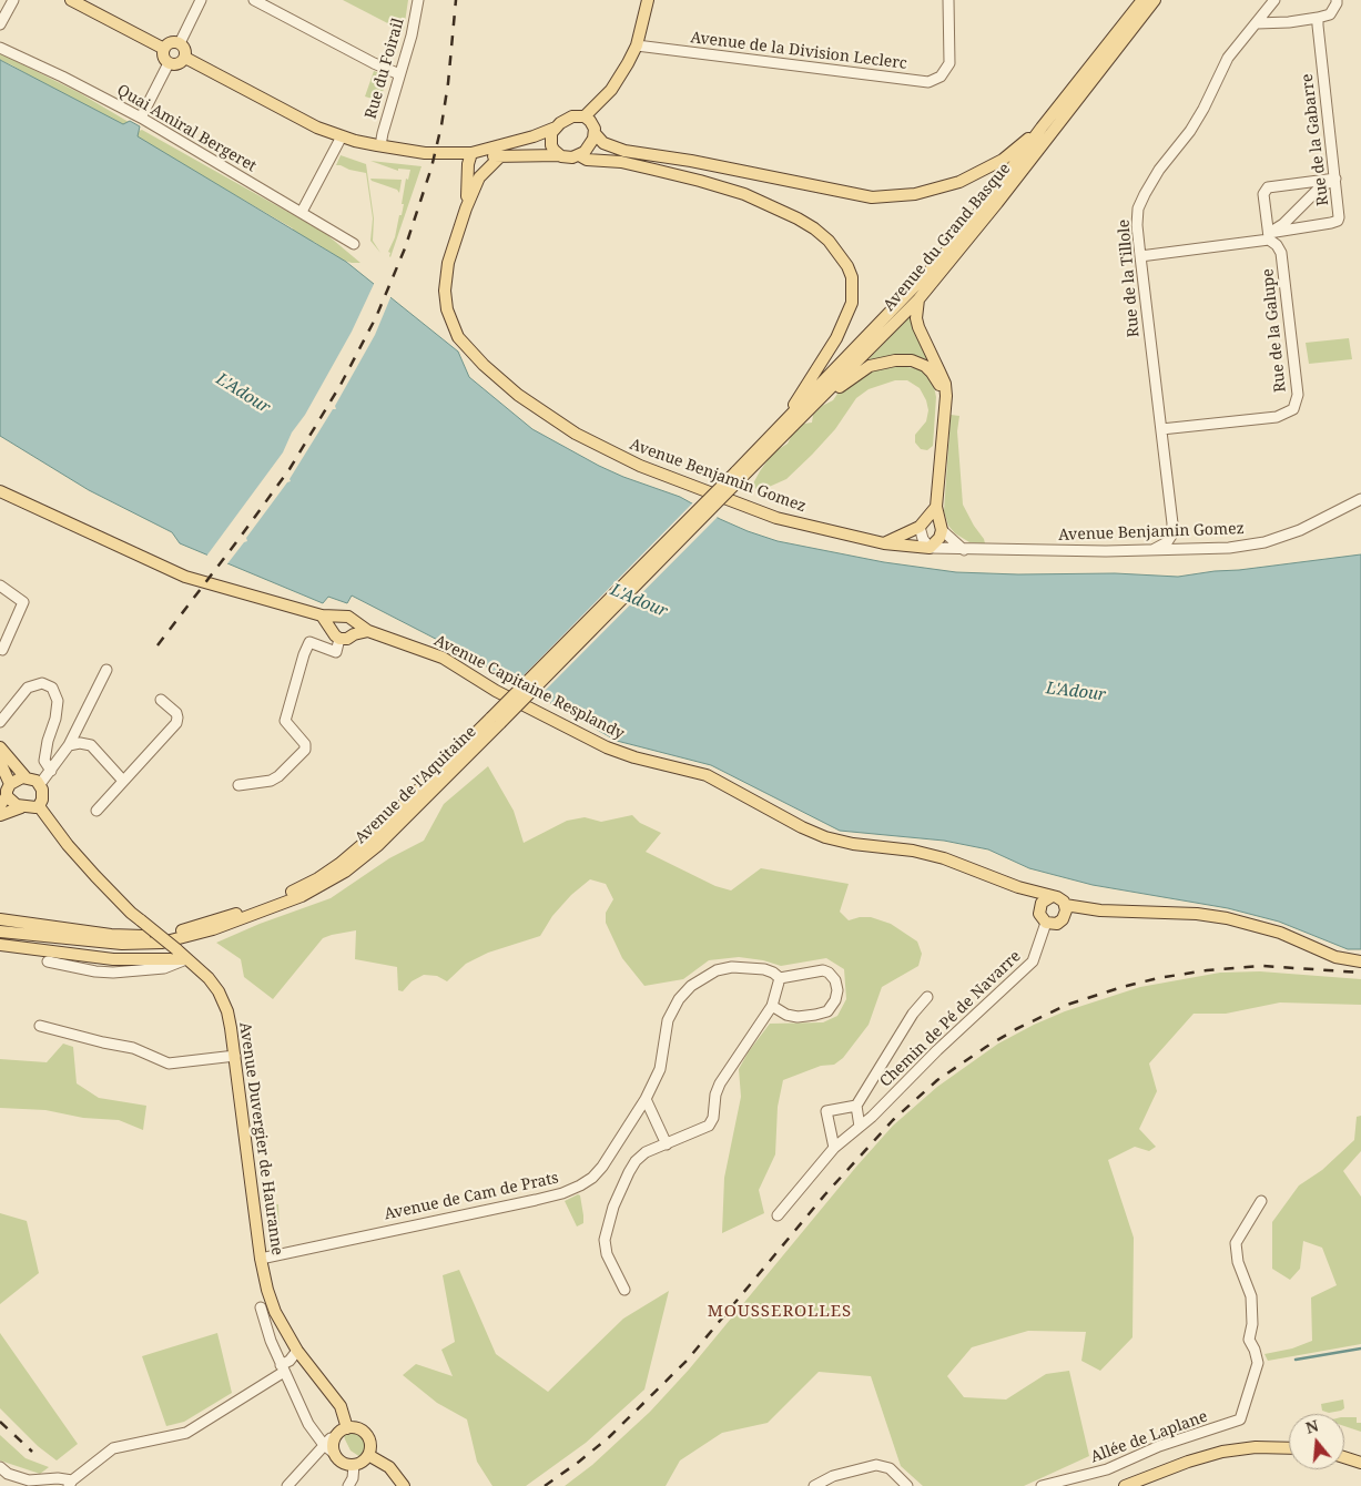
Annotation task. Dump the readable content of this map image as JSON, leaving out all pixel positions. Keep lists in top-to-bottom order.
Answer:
{
  "streets": {
    "main road": [
      "Avenue du Grand Basque",
      "Avenue Benjamin Gomez",
      "Avenue Capitaine Resplandy",
      "Avenue de l'Aquitaine",
      "Avenue Duvergier de Hauranne"
    ],
    "street": [
      "Avenue de la Division Leclerc",
      "Rue du Foirail",
      "Quai Amiral Bergeret",
      "Rue de la Gabarre",
      "Rue de la Tillole",
      "Rue de la Galupe",
      "Chemin de Pé de Navarre",
      "Avenue de Cam de Prats",
      "Allée de Laplane"
    ]
  },
  "crossings": [
    ["Rue de la Gabarre", "Rue de la Galupe"],
    ["Rue de la Tillole", "Rue de la Galupe"],
    ["Rue de la Tillole", "Avenue Benjamin Gomez"],
    ["Avenue Capitaine Resplandy", "Chemin de Pé de Navarre"],
    ["Avenue Duvergier de Hauranne", "Avenue de Cam de Prats"]
  ],
  "districts": ["MOUSSEROLLES"],
  "water": ["L'Adour"],
  "north": "top"
}
